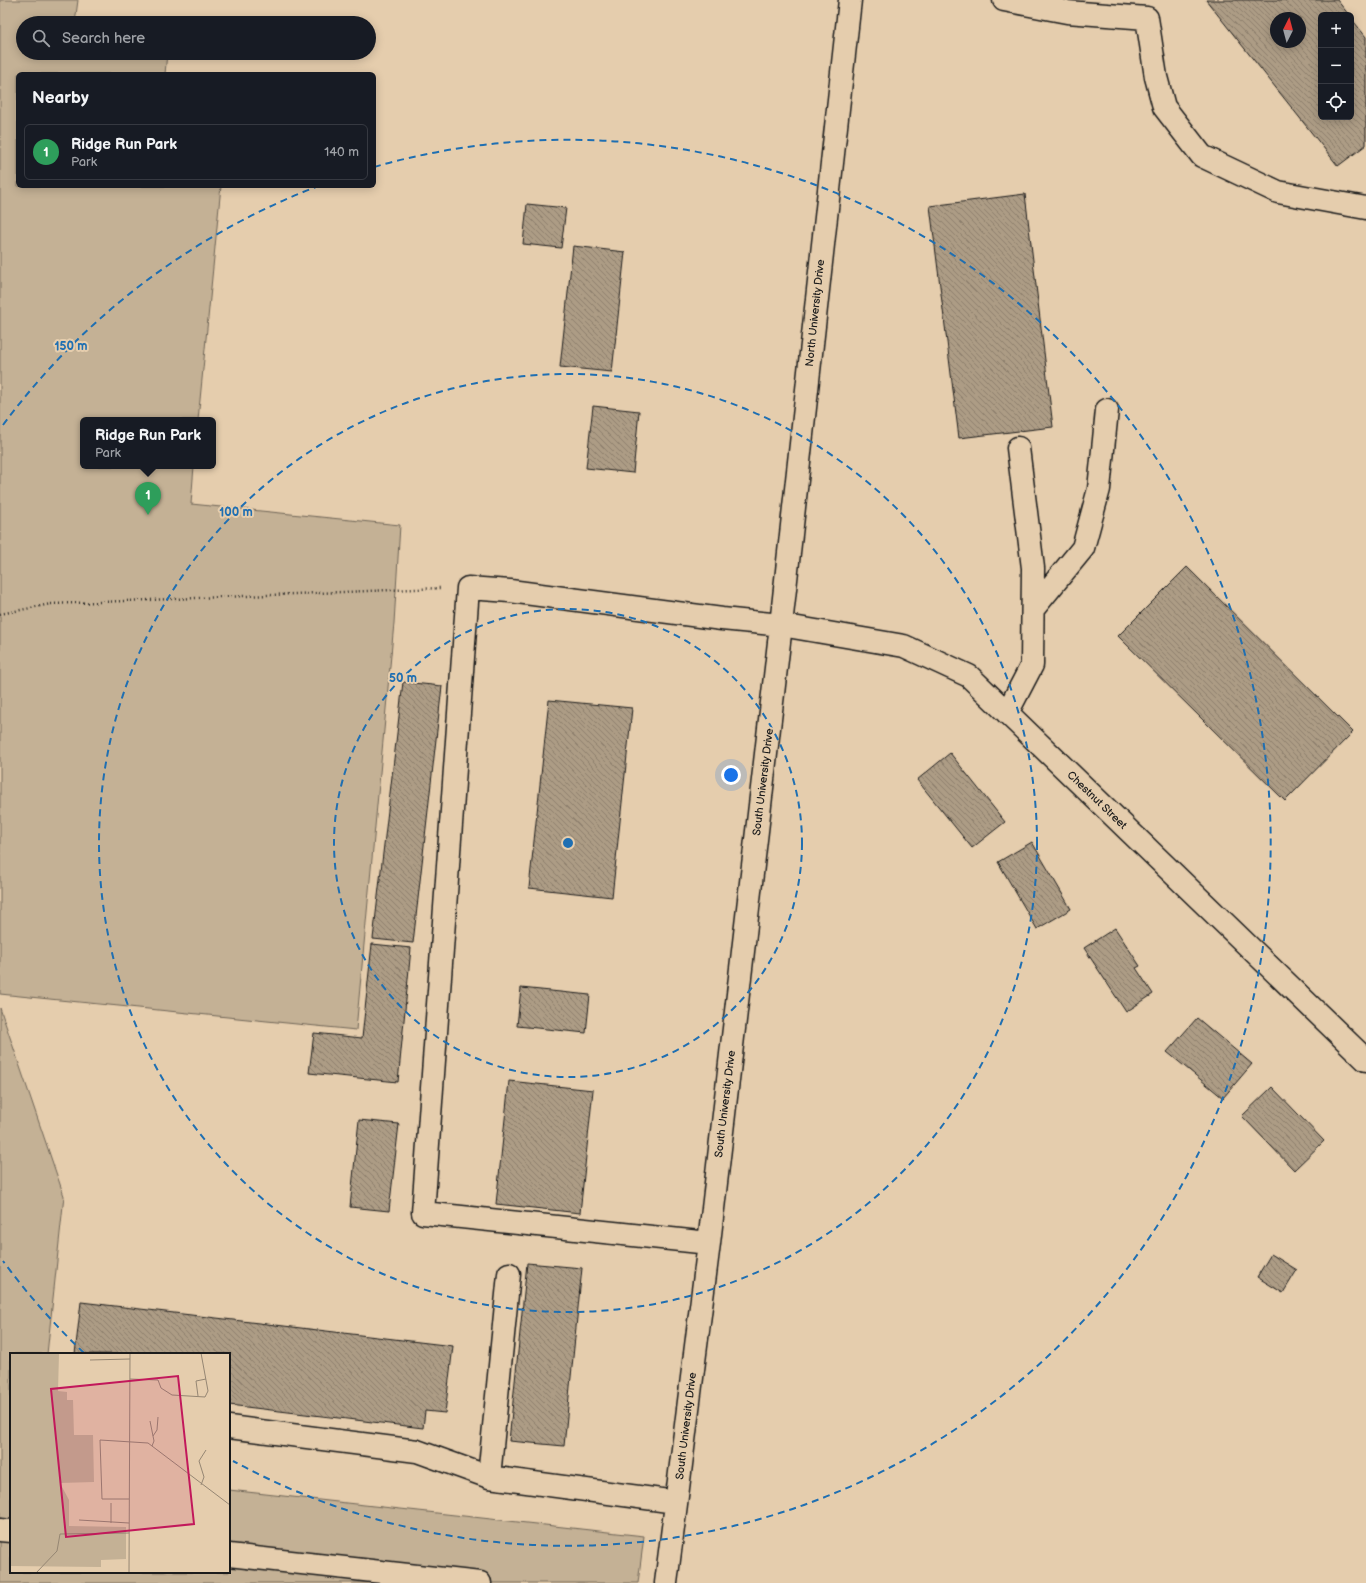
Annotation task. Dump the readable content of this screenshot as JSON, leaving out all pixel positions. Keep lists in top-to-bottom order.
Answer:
{
  "streets": {
    "street": ["North University Drive", "South University Drive", "Chestnut Street"]
  },
  "crossings": [
    ["North University Drive", "South University Drive"],
    ["North University Drive", "Chestnut Street"],
    ["South University Drive", "Chestnut Street"]
  ],
  "north": "top",
  "page": {
    "map_buttons": ["+", "−"],
    "search": "Search here",
    "heading": "Nearby",
    "list": [
      {
        "mark": "1",
        "name": "Ridge Run Park",
        "note": "Park",
        "value": "140 m"
      }
    ],
    "popup": ["Ridge Run Park", "Park"],
    "pins": "1"
  },
  "rings": ["150 m", "100 m", "50 m"]
}
